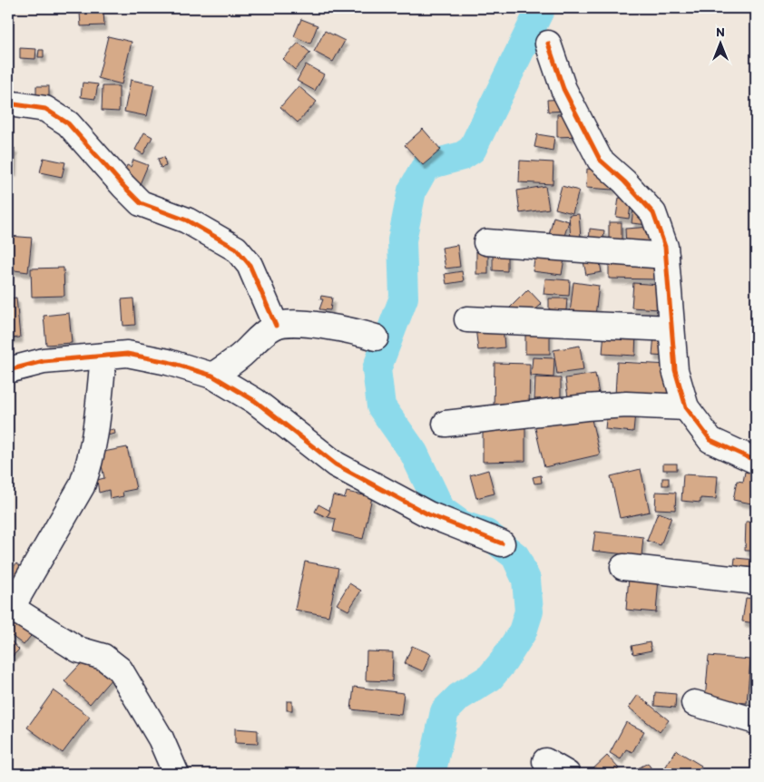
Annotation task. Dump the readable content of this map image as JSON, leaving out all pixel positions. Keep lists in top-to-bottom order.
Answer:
{
  "north": "top"
}
